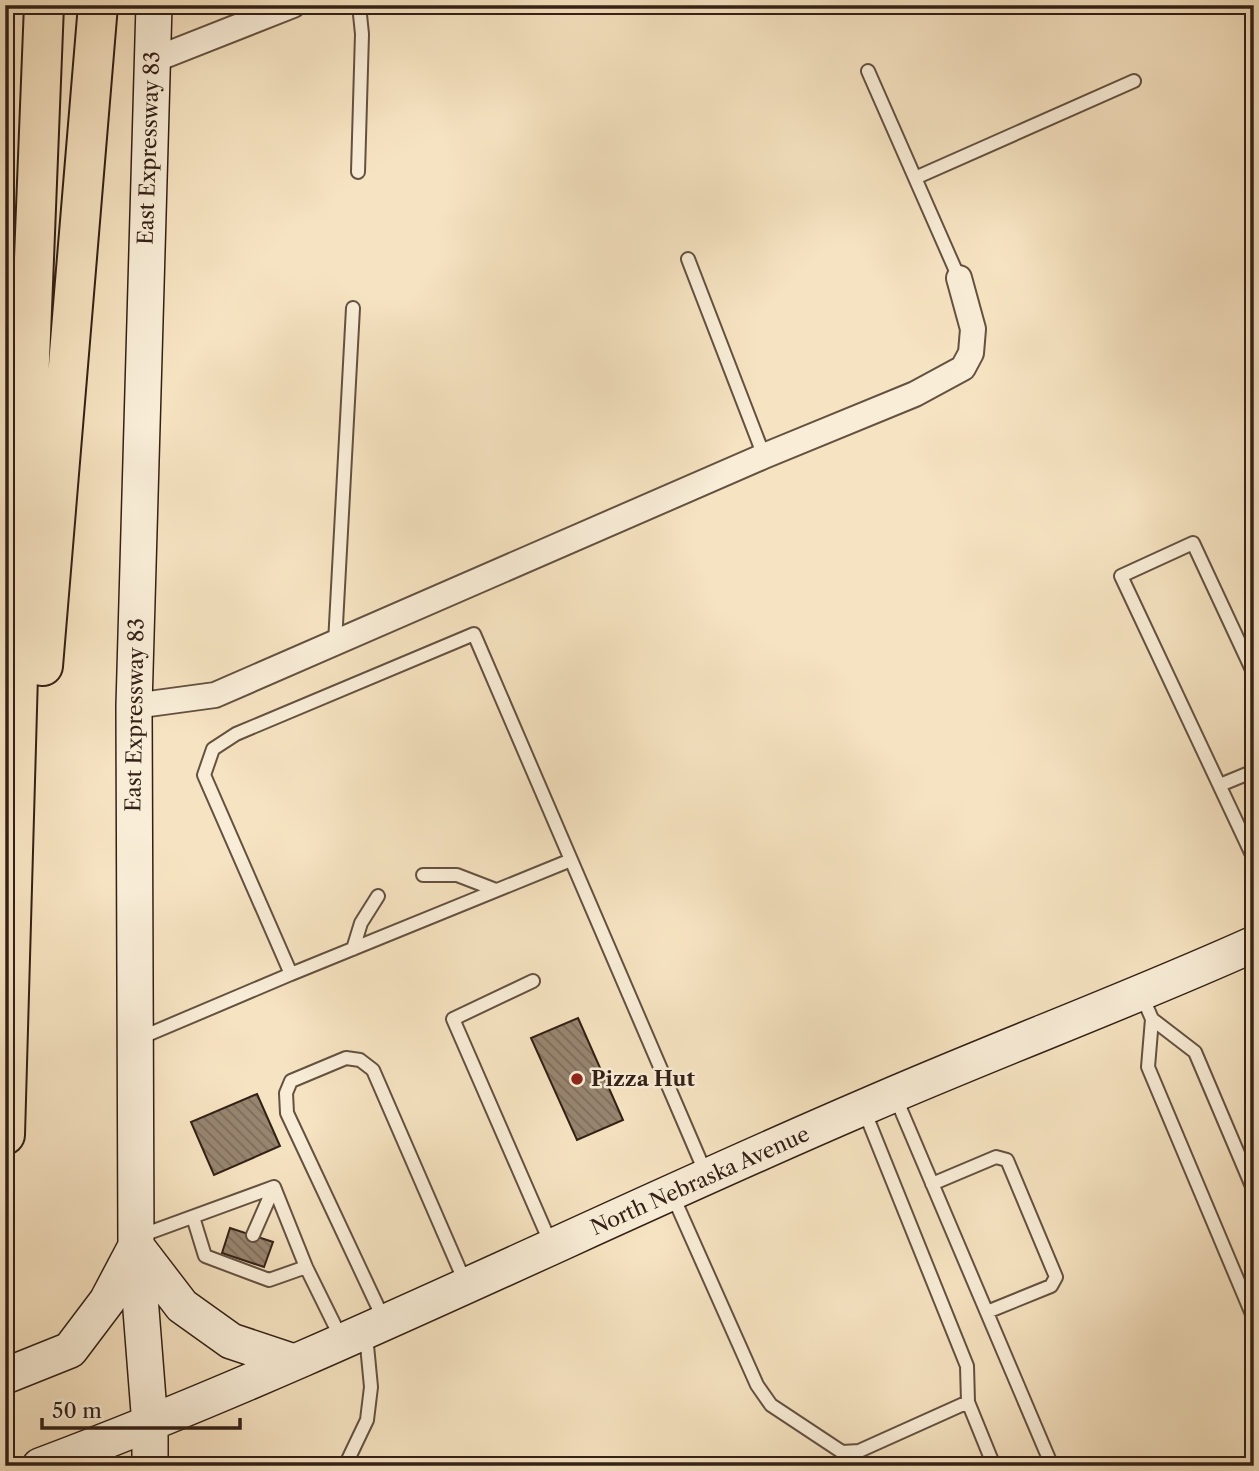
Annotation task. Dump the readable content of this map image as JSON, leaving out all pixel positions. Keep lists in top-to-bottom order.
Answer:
{
  "streets": {
    "main road": ["East Expressway 83", "North Nebraska Avenue"]
  },
  "crossings": [
    ["East Expressway 83", "North Nebraska Avenue"]
  ],
  "places": ["Pizza Hut"],
  "scale_bar": "50 m"
}
